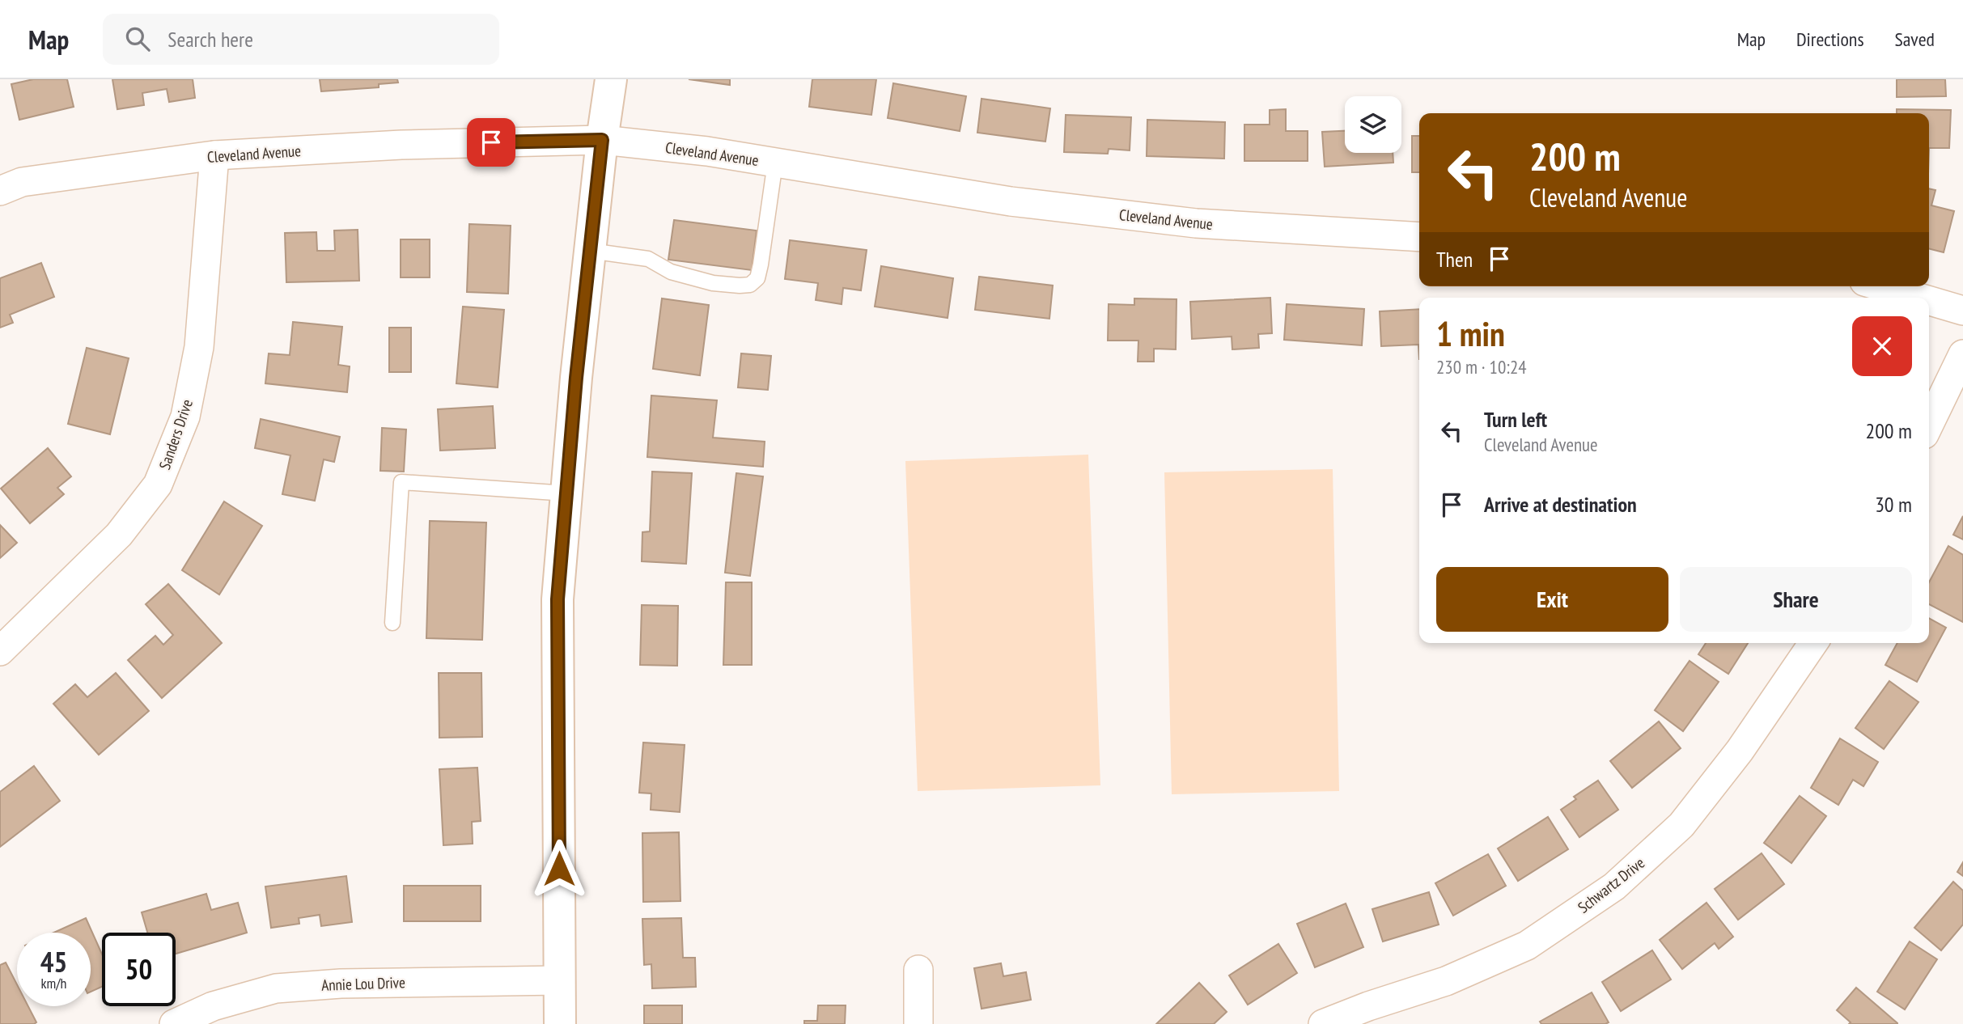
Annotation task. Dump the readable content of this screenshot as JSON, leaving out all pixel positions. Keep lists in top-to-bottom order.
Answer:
{
  "streets": {
    "street": [
      "Cleveland Avenue",
      "Sanders Drive",
      "Schwartz Drive",
      "Annie Lou Drive"
    ]
  },
  "crossings": [
    ["Cleveland Avenue", "Sanders Drive"]
  ],
  "page": {
    "header": "Map",
    "search": "Search here",
    "nav": ["Map", "Directions", "Saved"],
    "turn": ["200 m", "Cleveland Avenue"],
    "then": "Then",
    "heading": ["1 min", "230 m · 10:24"],
    "list": [
      {
        "name": "Turn left",
        "note": "Cleveland Avenue",
        "value": "200 m"
      },
      {
        "name": "Arrive at destination",
        "value": "30 m"
      }
    ],
    "buttons": ["Exit", "Share"],
    "speed": "45 km/h",
    "limit": "50"
  }
}
